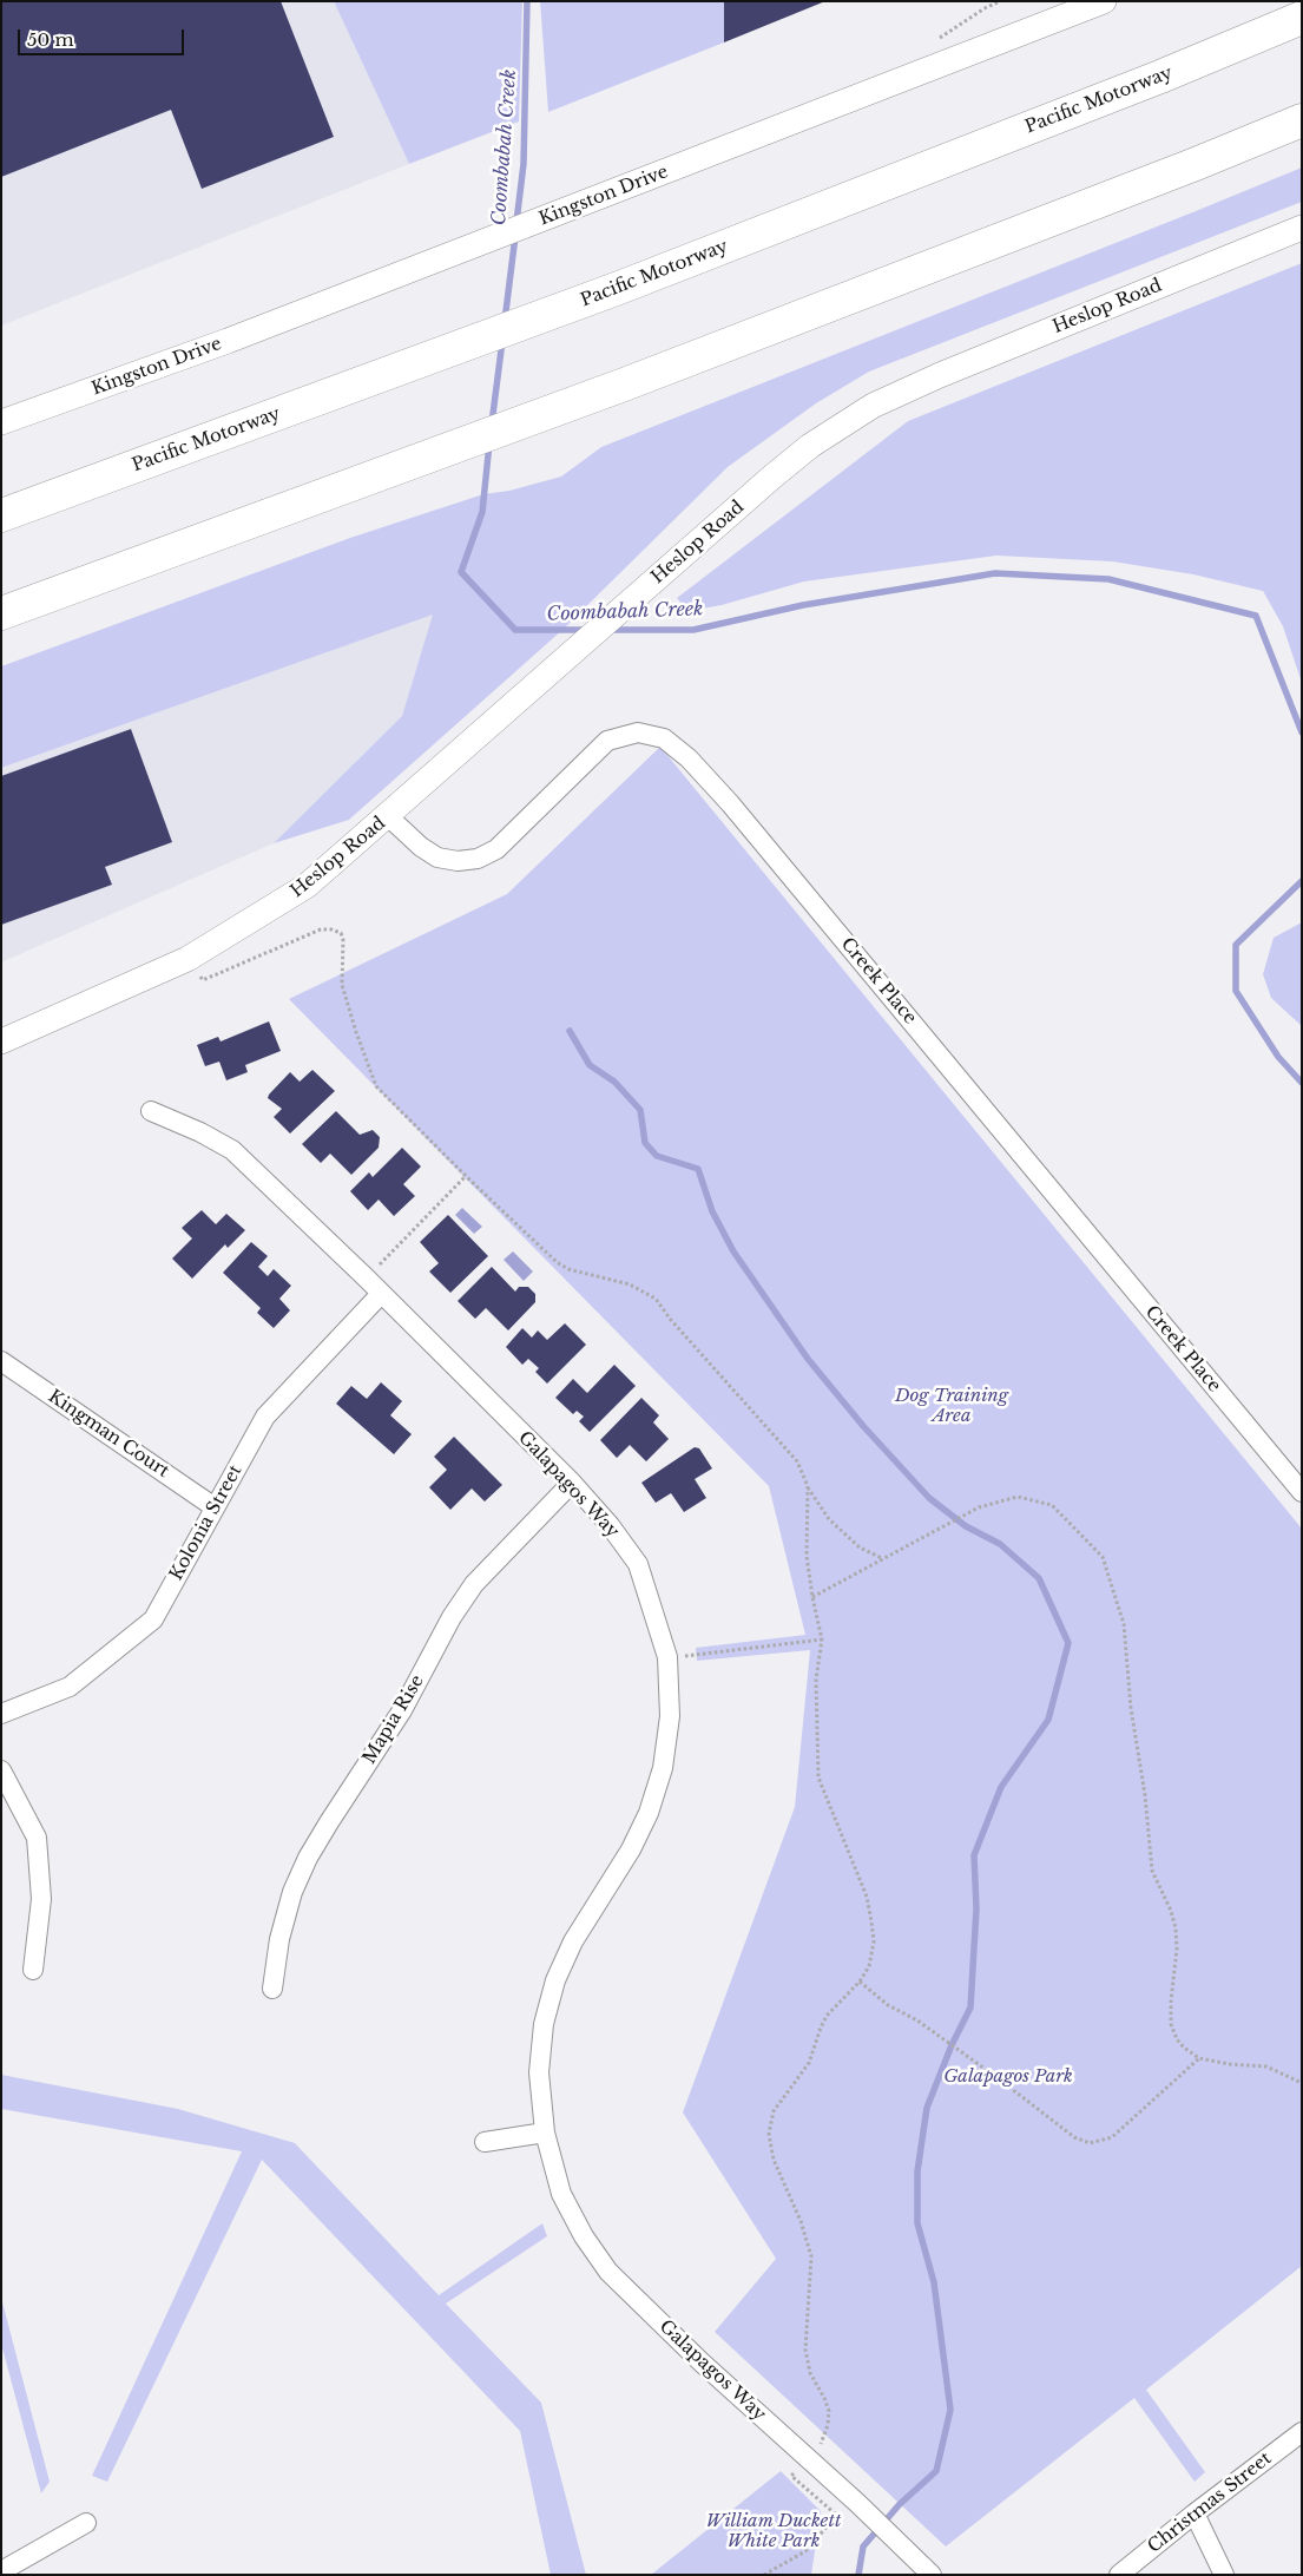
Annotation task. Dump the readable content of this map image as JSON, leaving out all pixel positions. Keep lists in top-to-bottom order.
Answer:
{
  "streets": {
    "highway": ["Pacific Motorway"],
    "street": [
      "Kingston Drive",
      "Heslop Road",
      "Creek Place",
      "Kingman Court",
      "Galapagos Way",
      "Kolonia Street",
      "Mapia Rise",
      "Christmas Street"
    ]
  },
  "crossings": [
    ["Heslop Road", "Creek Place"],
    ["Kingman Court", "Kolonia Street"],
    ["Galapagos Way", "Kolonia Street"],
    ["Galapagos Way", "Mapia Rise"]
  ],
  "water": ["Coombabah Creek"],
  "parks": ["Dog Training Area", "Galapagos Park", "William Duckett White Park"],
  "scale_bar": "50 m"
}
